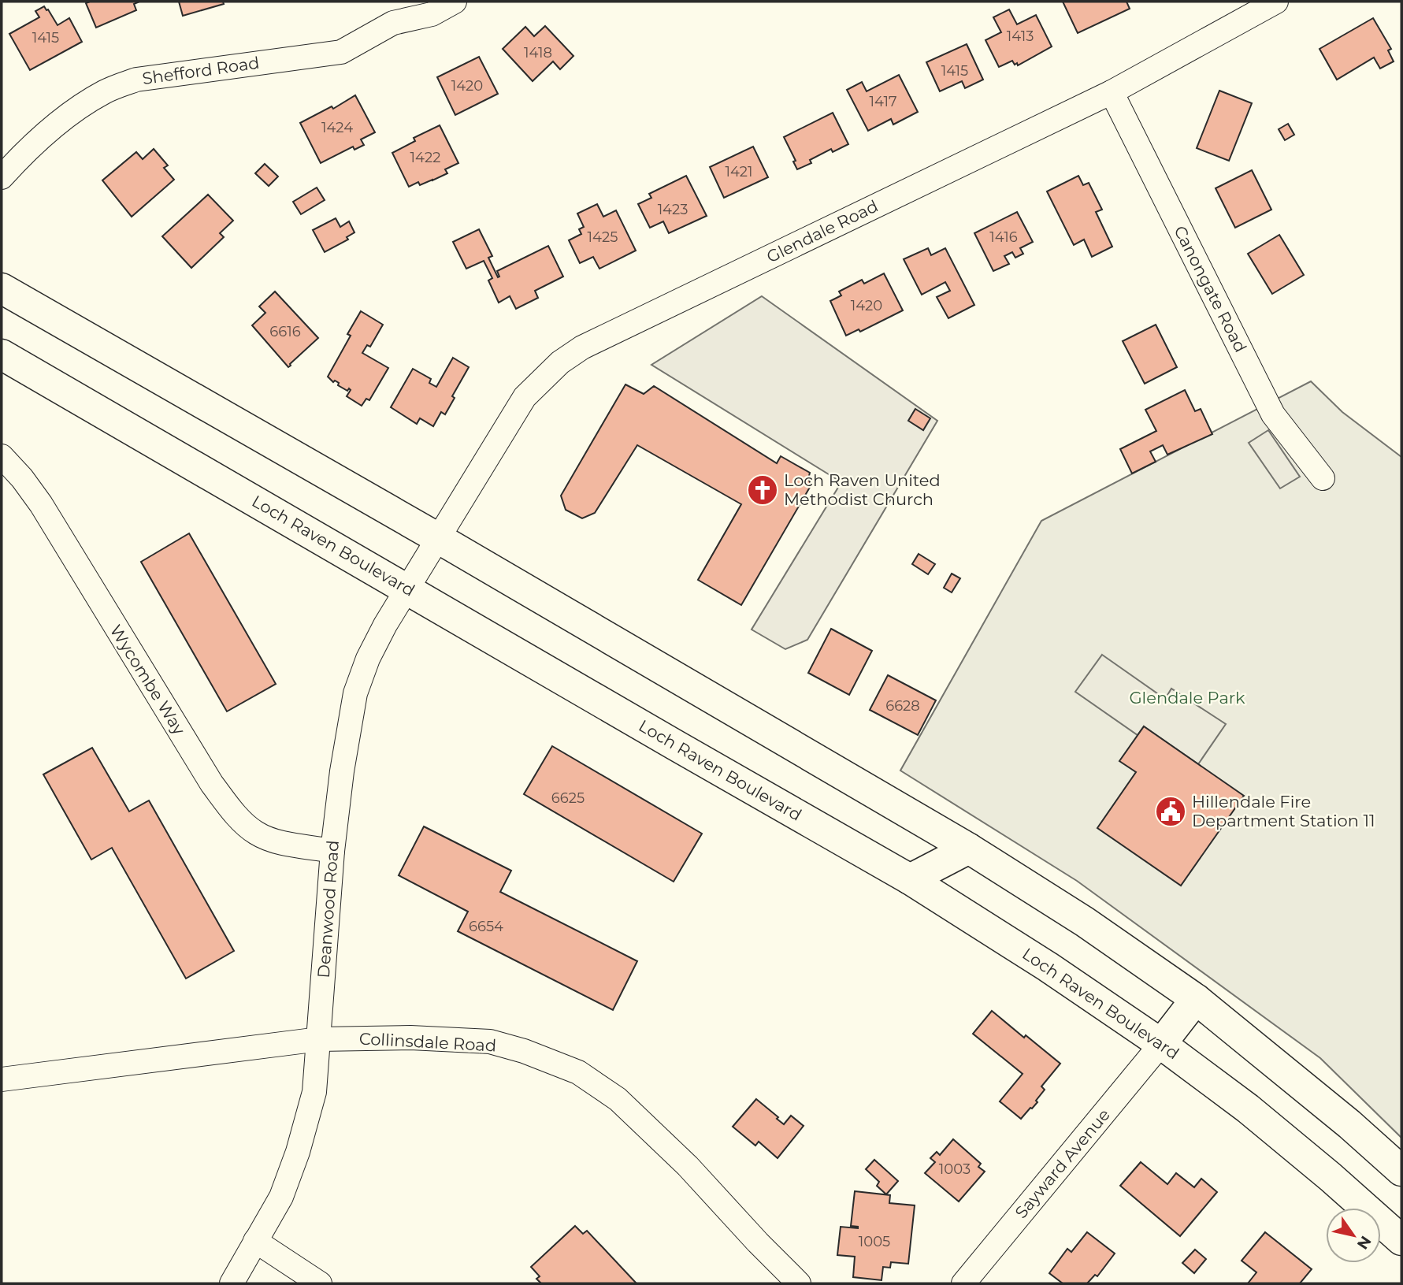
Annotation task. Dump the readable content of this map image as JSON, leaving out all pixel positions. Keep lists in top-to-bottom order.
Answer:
{
  "streets": {
    "main road": ["Loch Raven Boulevard"],
    "street": [
      "Shefford Road",
      "Glendale Road",
      "Canongate Road",
      "Wycombe Way",
      "Deanwood Road",
      "Collinsdale Road",
      "Sayward Avenue"
    ]
  },
  "crossings": [
    ["Glendale Road", "Canongate Road"],
    ["Glendale Road", "Deanwood Road"],
    ["Loch Raven Boulevard", "Deanwood Road"],
    ["Loch Raven Boulevard", "Sayward Avenue"],
    ["Wycombe Way", "Deanwood Road"],
    ["Deanwood Road", "Collinsdale Road"]
  ],
  "parks": ["Glendale Park"],
  "places": {
    "church": ["Loch Raven United Methodist Church"],
    "public building": ["Hillendale Fire Department Station 11"]
  },
  "house_numbers": [
    "1413",
    "1415",
    "1418",
    "1415",
    "1420",
    "1417",
    "1424",
    "1422",
    "1421",
    "1423",
    "1425",
    "1416",
    "1420",
    "6616",
    "6628",
    "6625",
    "6654",
    "1003",
    "1005"
  ],
  "north": "bottom right"
}
